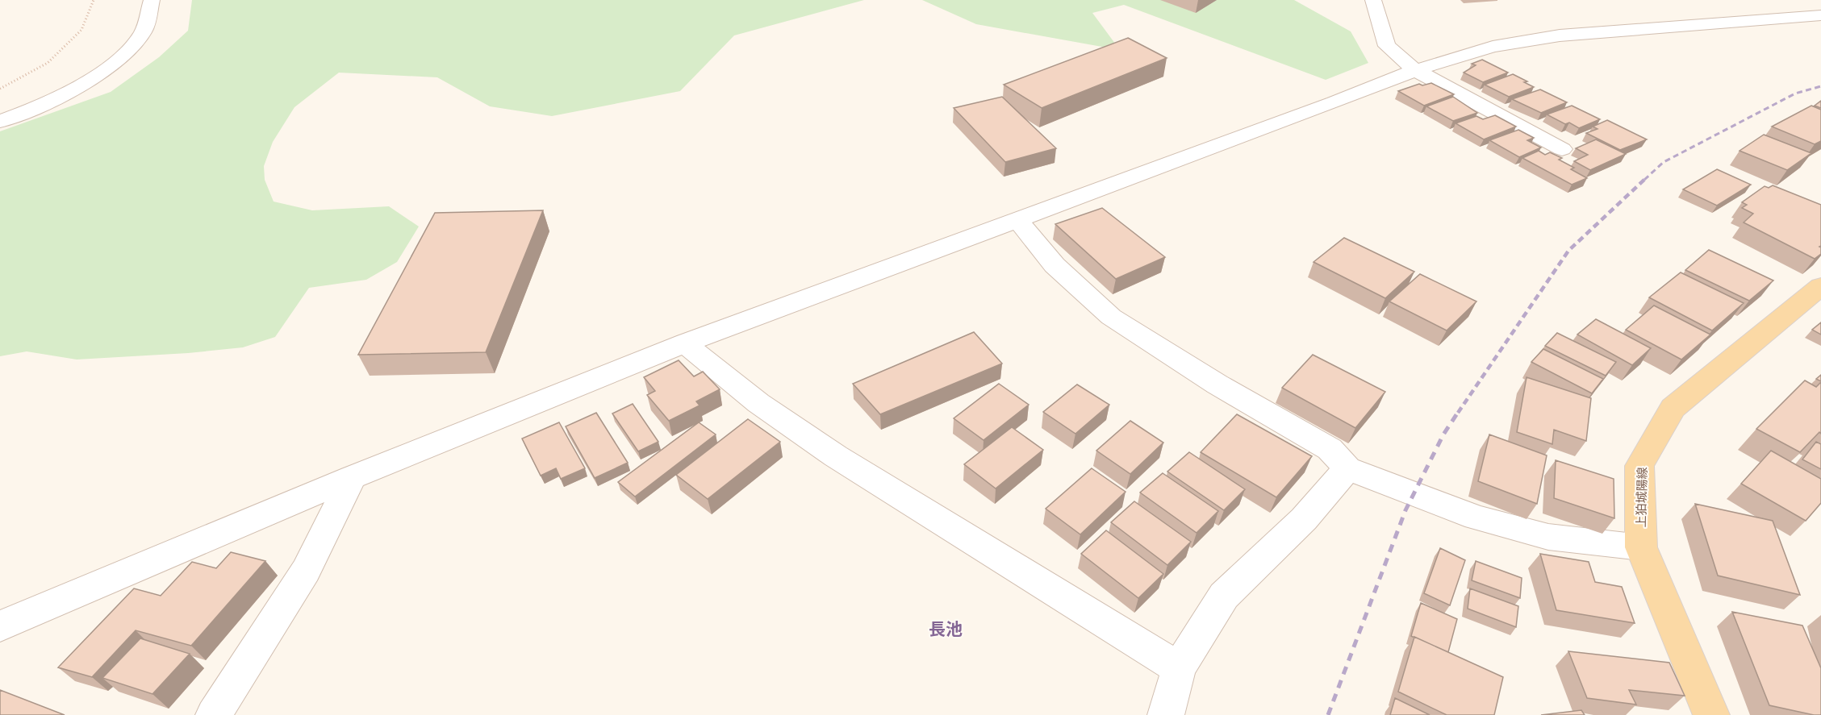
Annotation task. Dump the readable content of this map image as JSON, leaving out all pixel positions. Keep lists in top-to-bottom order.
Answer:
{
  "streets": {
    "main road": ["上狛城陽線"]
  },
  "districts": ["長池"]
}
